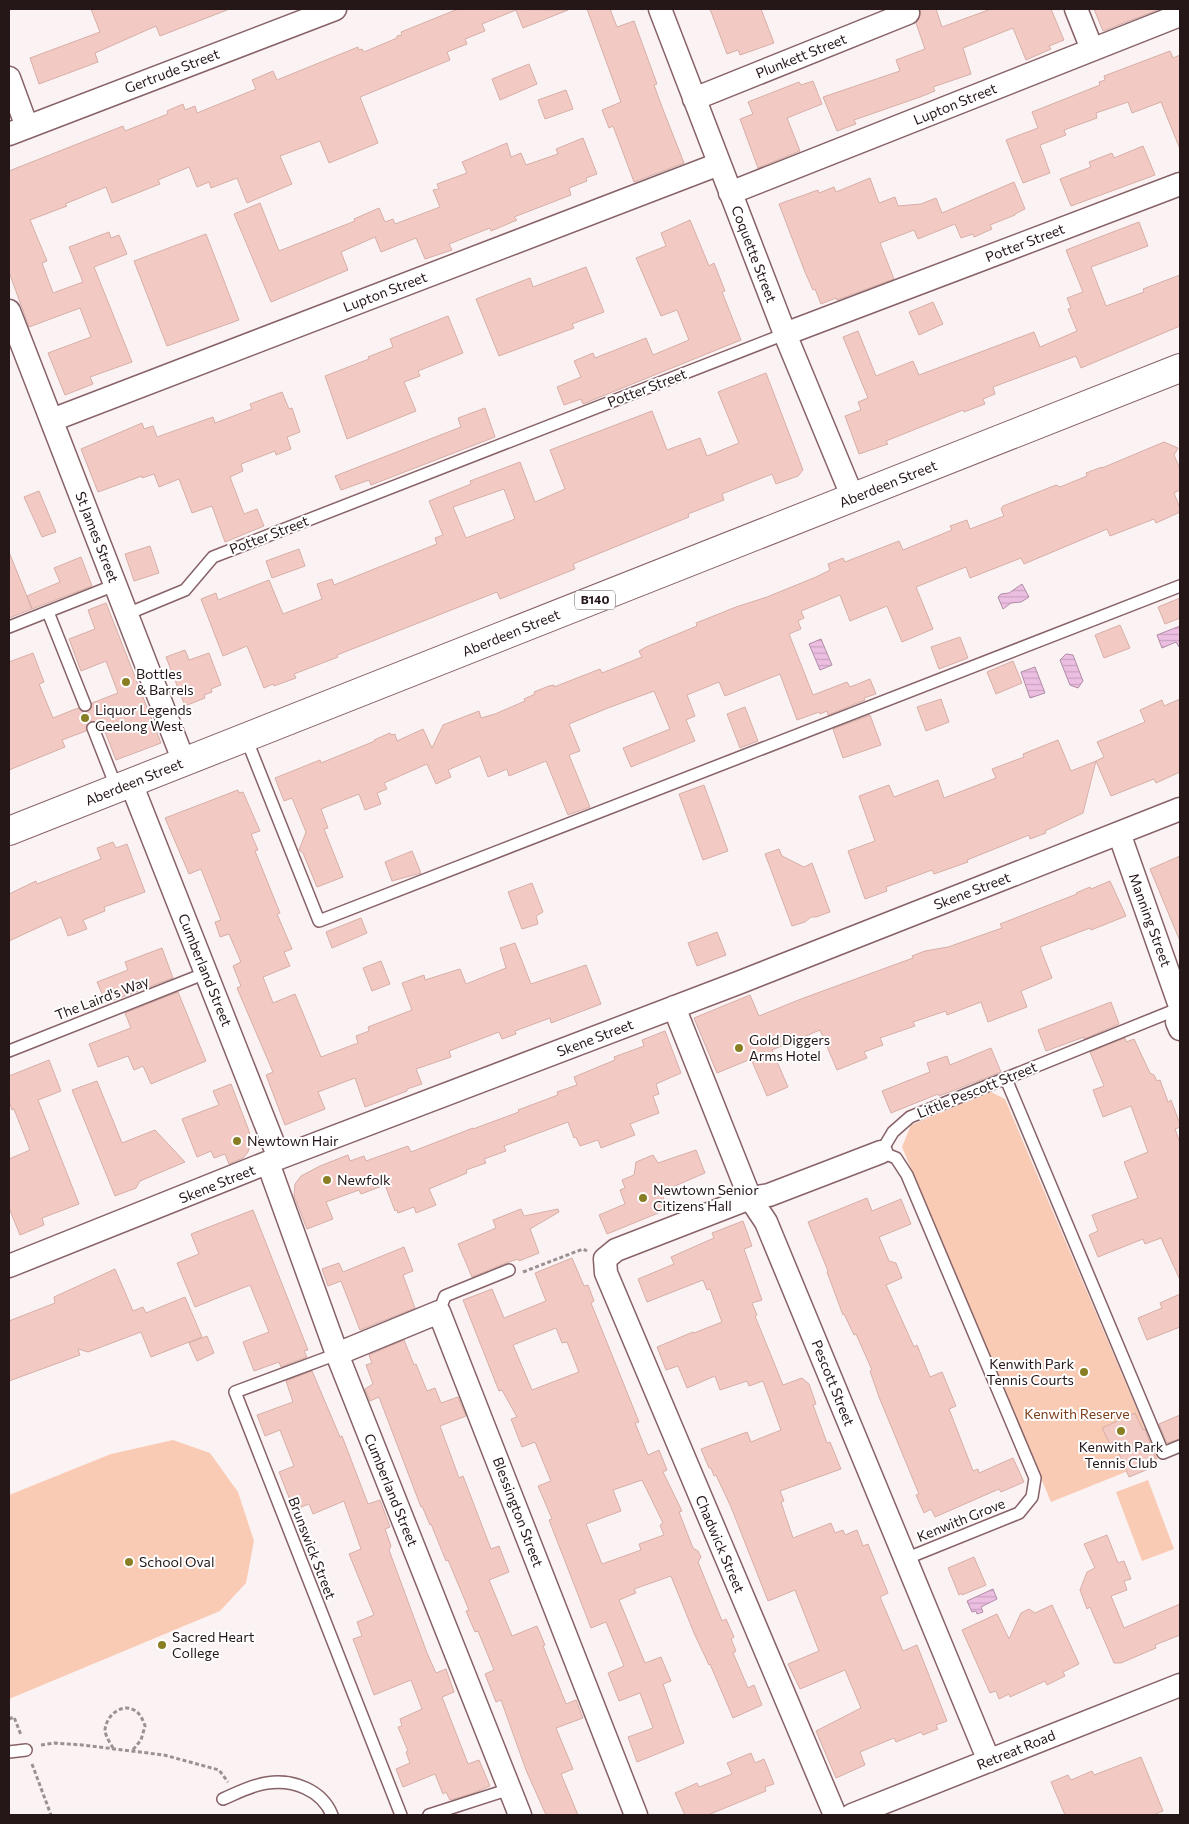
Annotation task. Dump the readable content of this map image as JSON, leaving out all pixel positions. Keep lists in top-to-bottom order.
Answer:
{
  "streets": {
    "main road": ["Aberdeen Street", "B140"],
    "street": [
      "Plunkett Street",
      "Gertrude Street",
      "Lupton Street",
      "Potter Street",
      "Coquette Street",
      "St James Street",
      "Skene Street",
      "Manning Street",
      "Cumberland Street",
      "Pescott Street",
      "Blessington Street",
      "Chadwick Street",
      "Retreat Road"
    ],
    "lane": [
      "The Laird's Way",
      "Little Pescott Street",
      "Kenwith Grove",
      "Brunswick Street"
    ]
  },
  "crossings": [
    ["Plunkett Street", "Coquette Street"],
    ["Lupton Street", "Coquette Street"],
    ["Lupton Street", "St James Street"],
    ["Potter Street", "Coquette Street"],
    ["Potter Street", "St James Street"],
    ["Coquette Street", "Aberdeen Street"],
    ["Aberdeen Street", "St James Street"],
    ["Aberdeen Street", "Cumberland Street"],
    ["Skene Street", "Manning Street"],
    ["Skene Street", "Cumberland Street"],
    ["Skene Street", "Pescott Street"],
    ["Manning Street", "Little Pescott Street"],
    ["Cumberland Street", "The Laird's Way"],
    ["Cumberland Street", "Brunswick Street"],
    ["Little Pescott Street", "Kenwith Grove"],
    ["Pescott Street", "Kenwith Grove"],
    ["Pescott Street", "Retreat Road"]
  ],
  "parks": ["Kenwith Reserve"],
  "places": [
    "Bottles & Barrels",
    "Liquor Legends Geelong West",
    "Gold Diggers Arms Hotel",
    "Newtown Hair",
    "Newfolk",
    "Newtown Senior Citizens Hall",
    "Kenwith Park Tennis Courts",
    "Kenwith Park Tennis Club",
    "School Oval",
    "Sacred Heart College"
  ]
}
